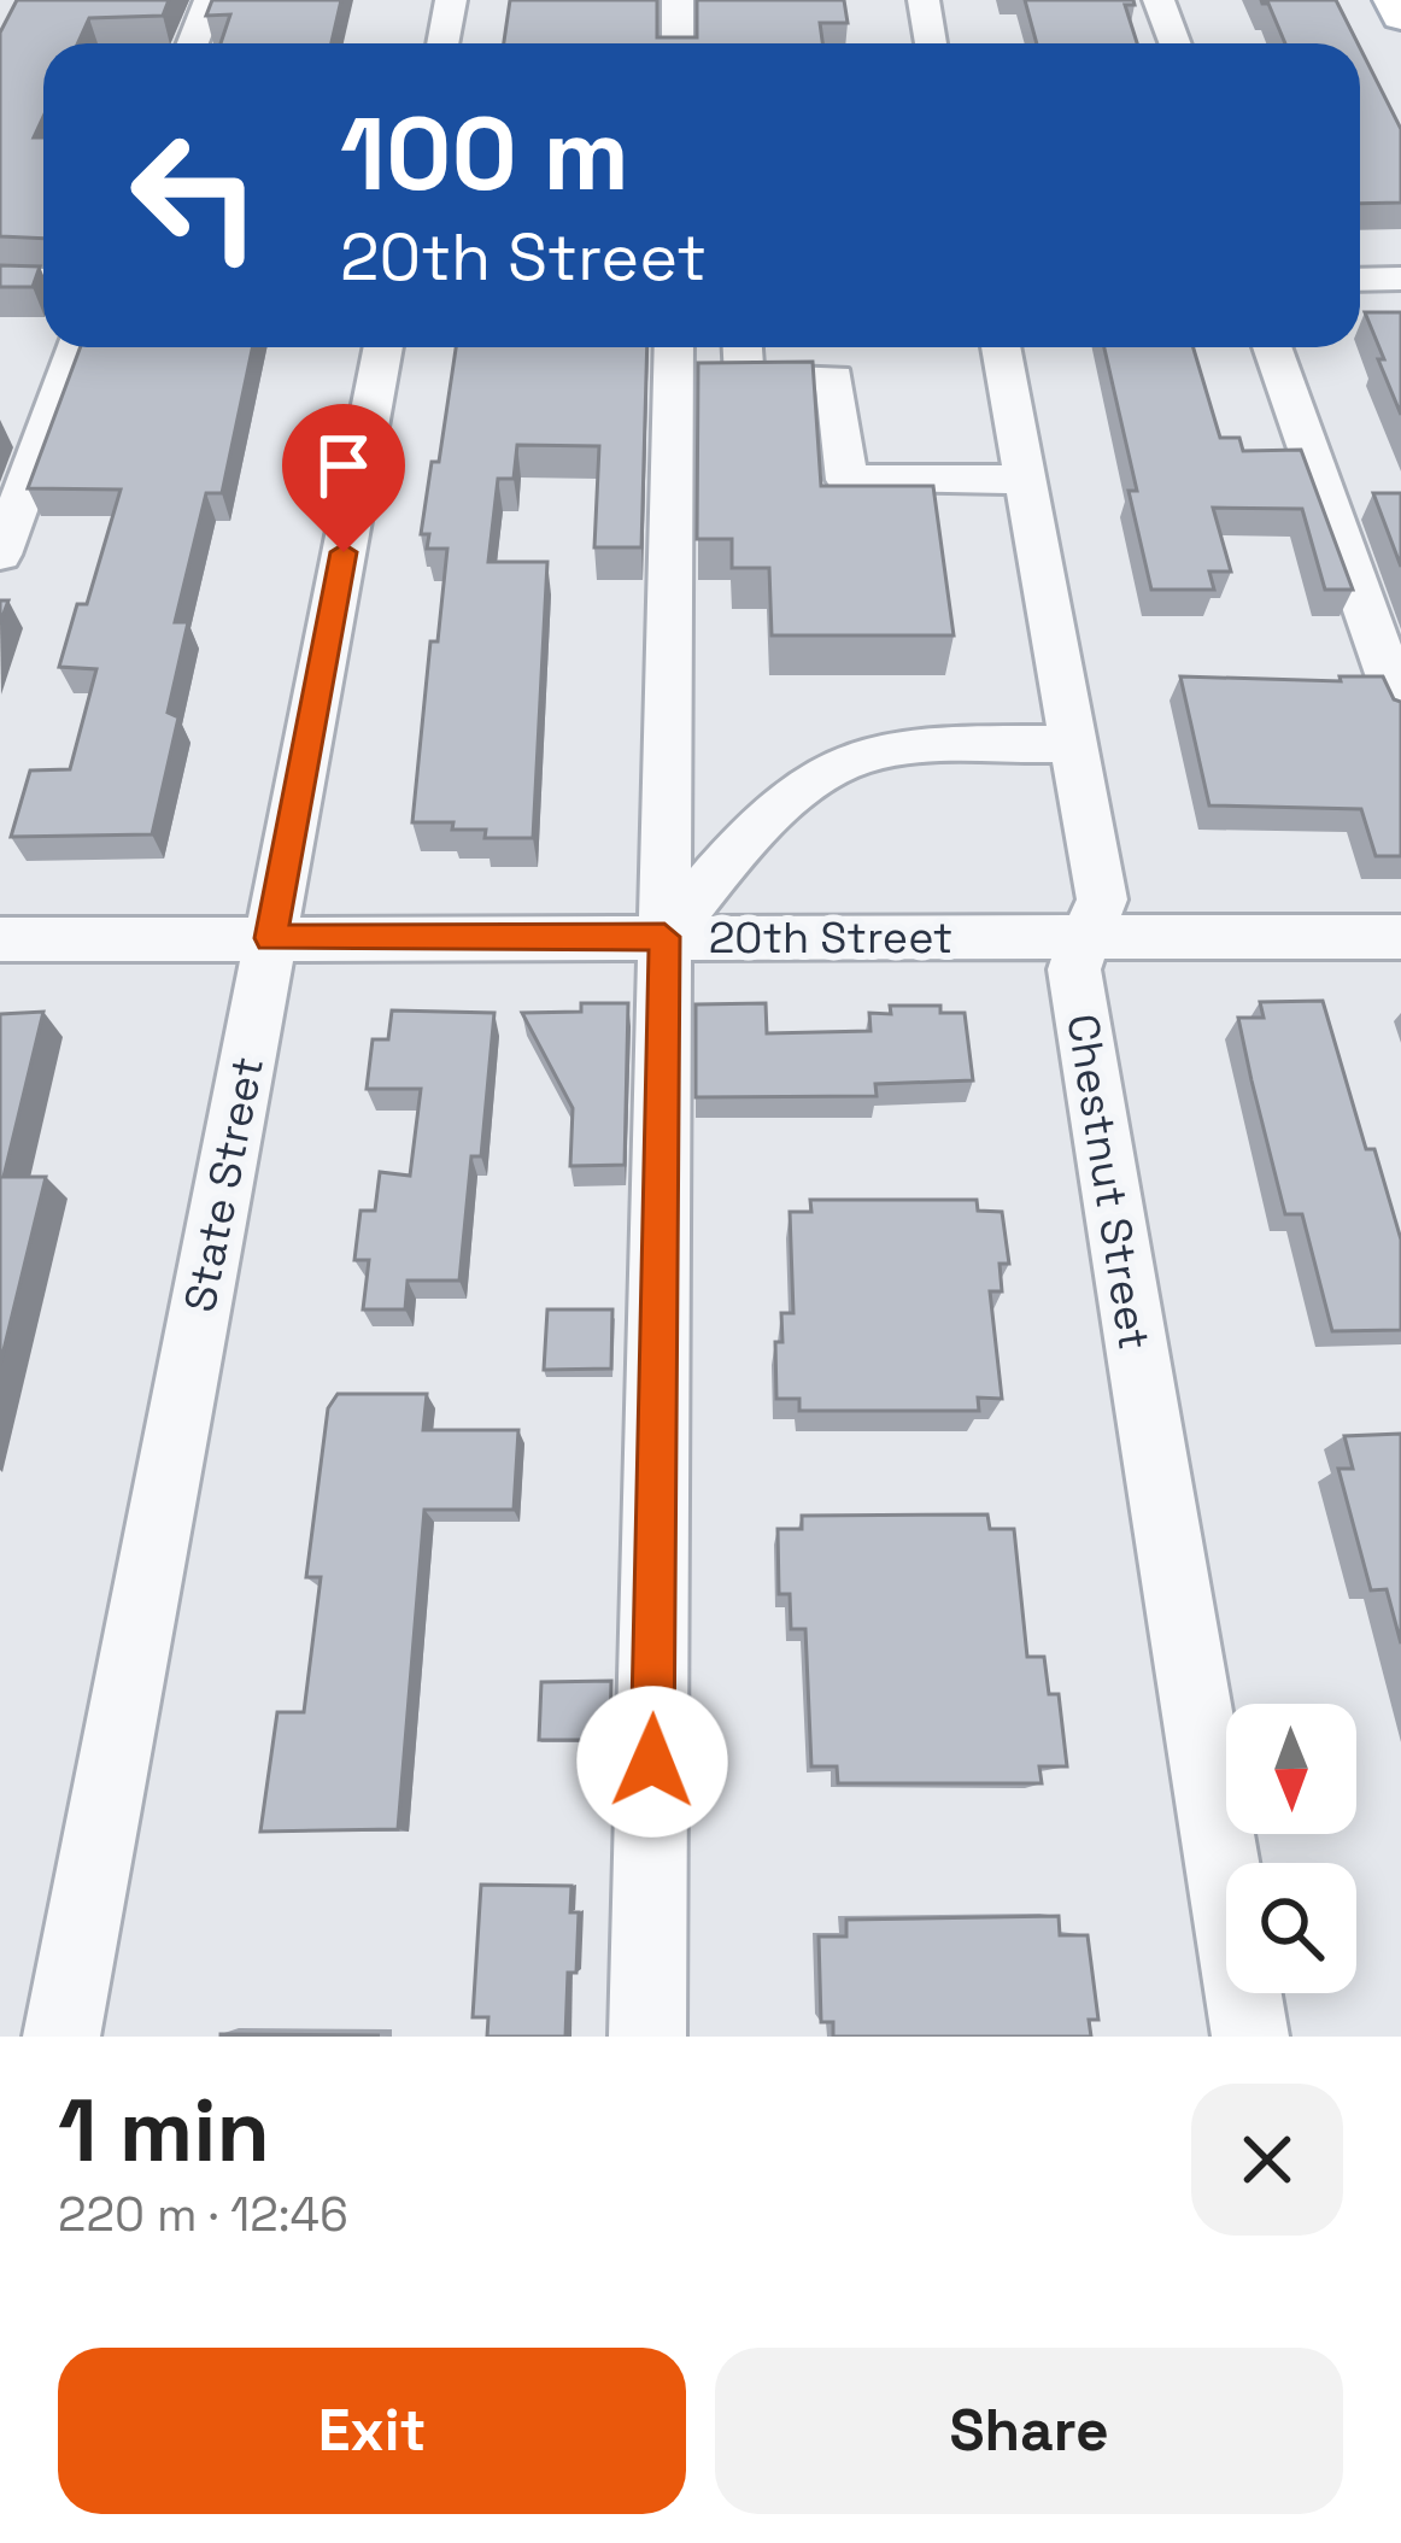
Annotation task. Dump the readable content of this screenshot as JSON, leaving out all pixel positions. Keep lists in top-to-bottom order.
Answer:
{
  "streets": {
    "street": ["20th Street", "Chestnut Street", "State Street"]
  },
  "crossings": [
    ["20th Street", "Chestnut Street"],
    ["20th Street", "State Street"]
  ],
  "north": "bottom",
  "page": {
    "turn": ["100 m", "20th Street"],
    "heading": ["1 min", "220 m · 12:46"],
    "buttons": ["Exit", "Share"]
  }
}
